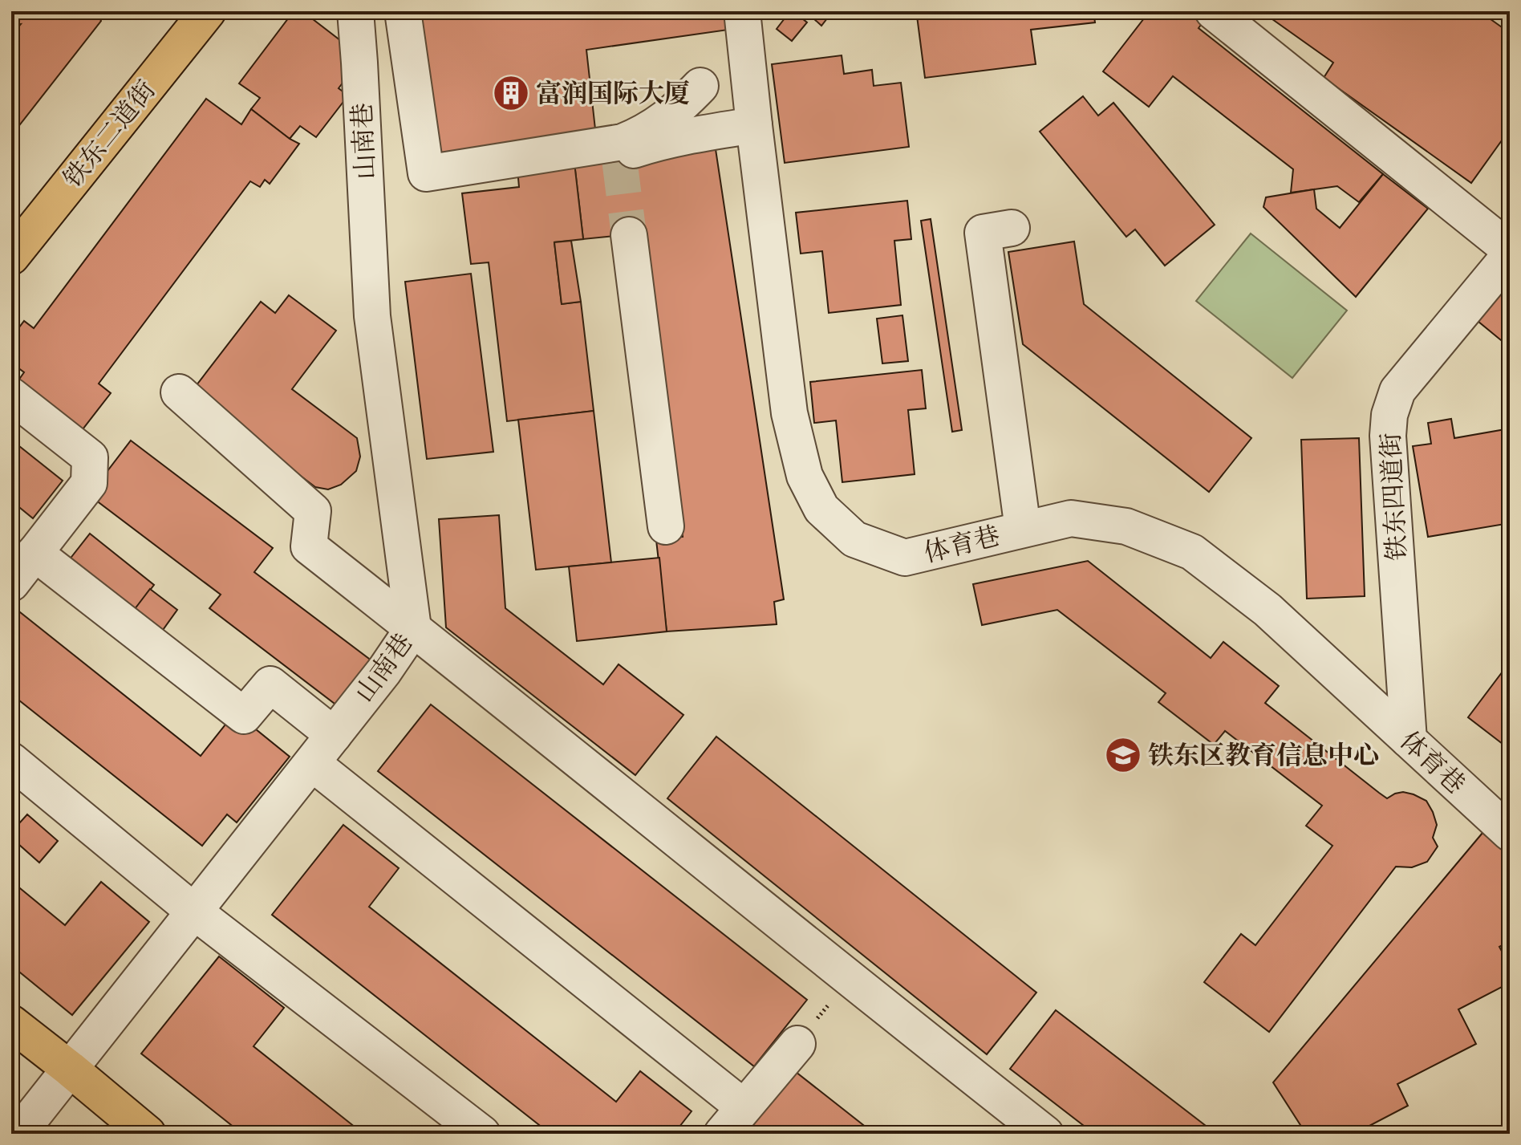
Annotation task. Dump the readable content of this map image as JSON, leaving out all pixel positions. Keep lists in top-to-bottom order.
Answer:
{
  "streets": {
    "main road": ["铁东二道街"],
    "street": ["山南巷", "铁东四道街", "体育巷"]
  },
  "crossings": [
    ["铁东四道街", "体育巷"]
  ],
  "places": {
    "building": ["富润国际大厦"],
    "school or university": ["铁东区教育信息中心"]
  }
}
